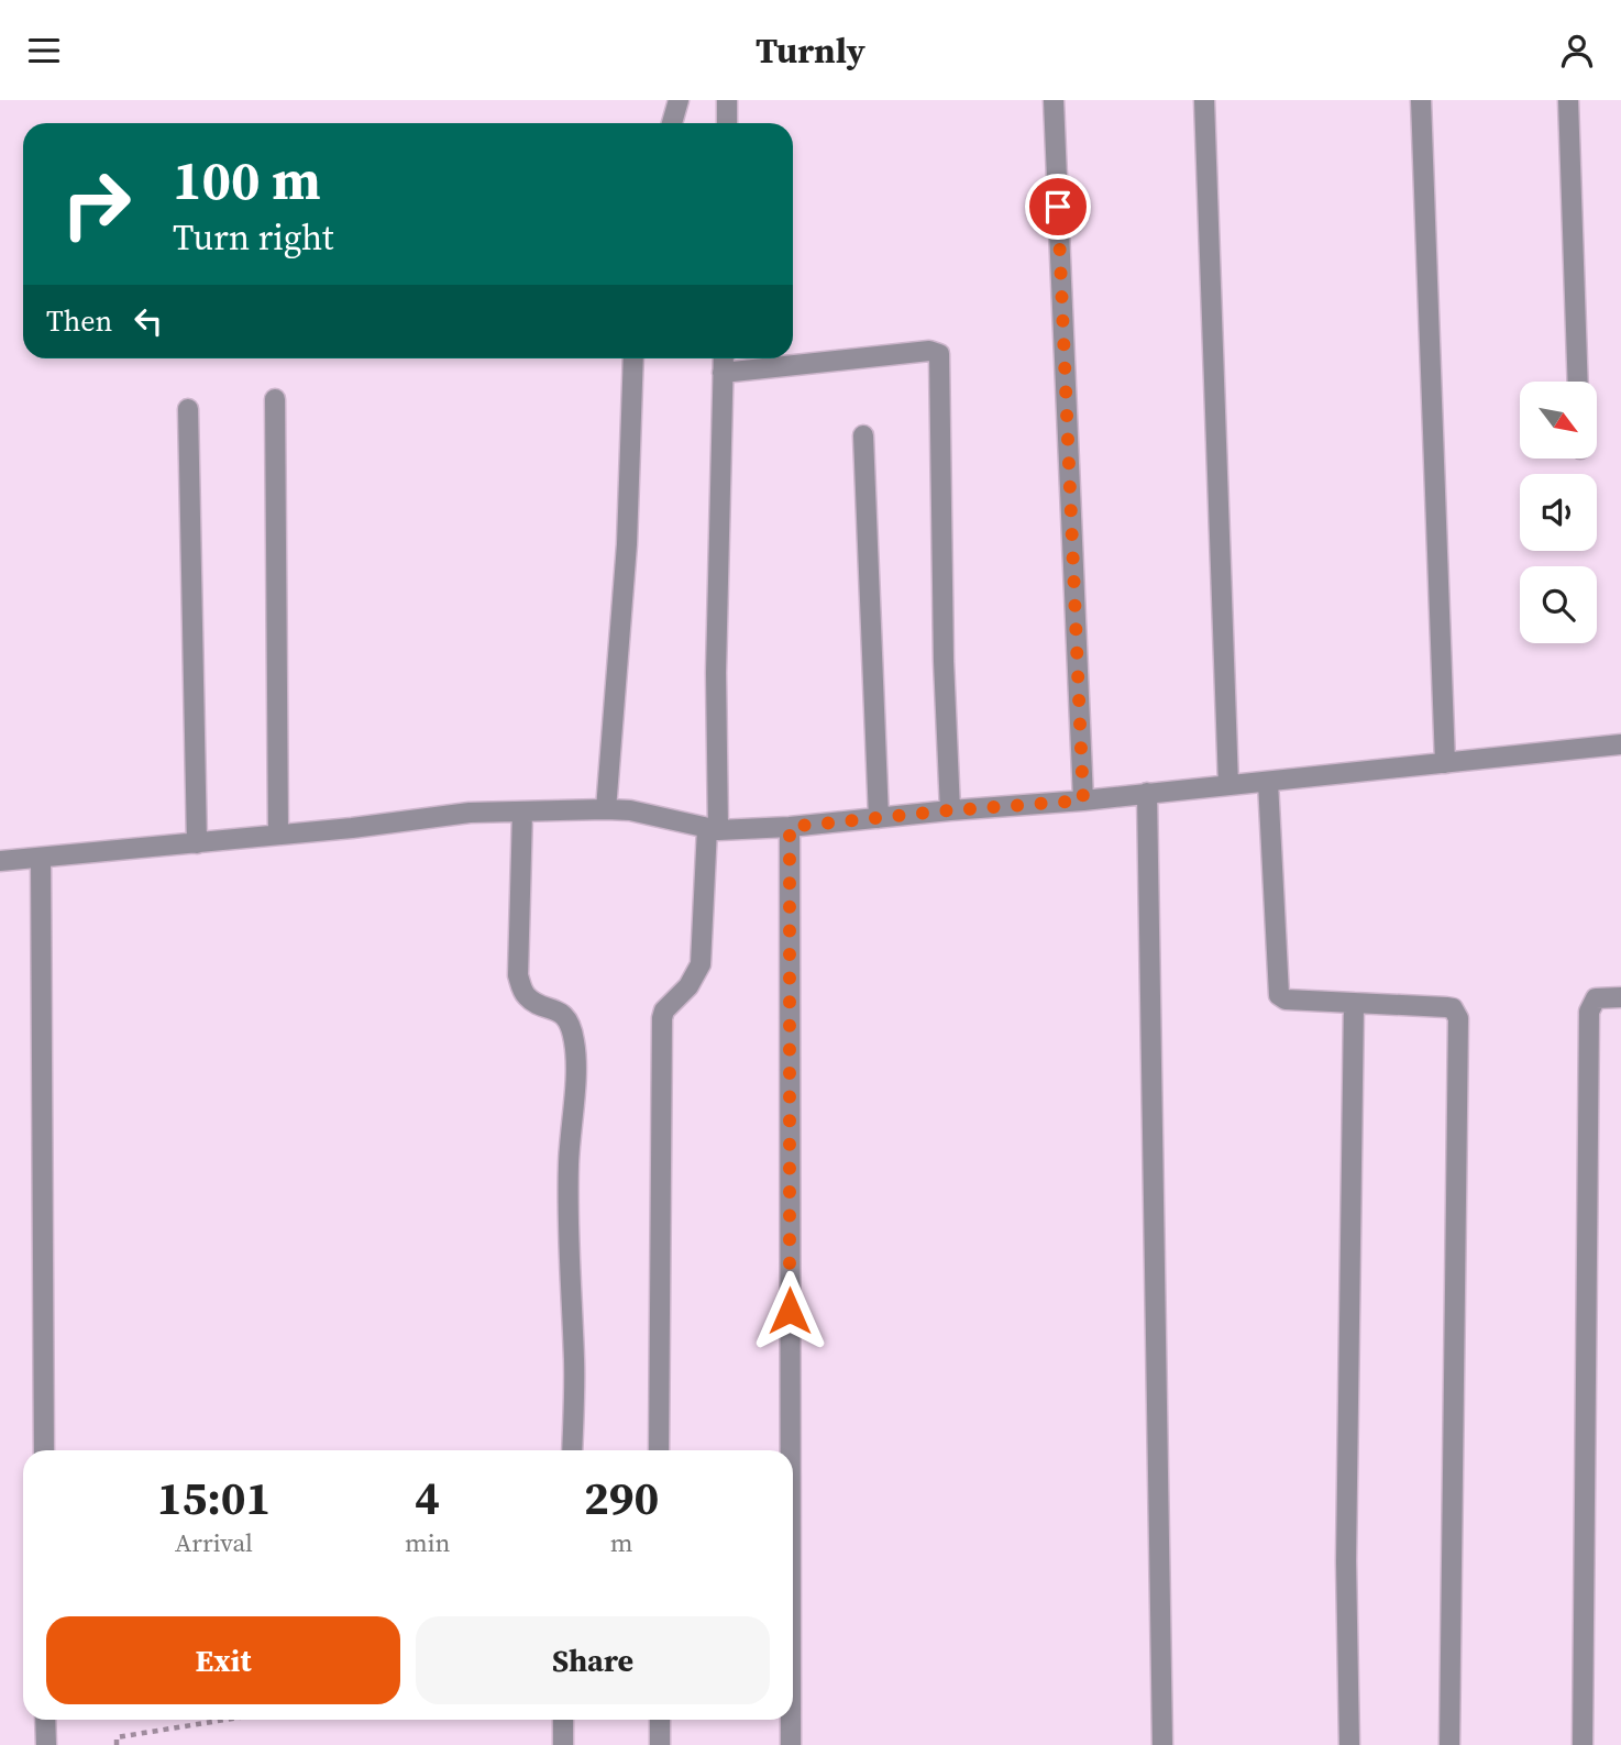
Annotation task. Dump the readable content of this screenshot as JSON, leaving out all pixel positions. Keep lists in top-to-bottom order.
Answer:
{
  "north": "bottom right",
  "page": {
    "header": "Turnly",
    "turn": ["100 m", "Turn right"],
    "then": "Then",
    "eta": [
      "15:01",
      "Arrival",
      "4",
      "min",
      "290",
      "m"
    ],
    "buttons": ["Exit", "Share"]
  }
}
